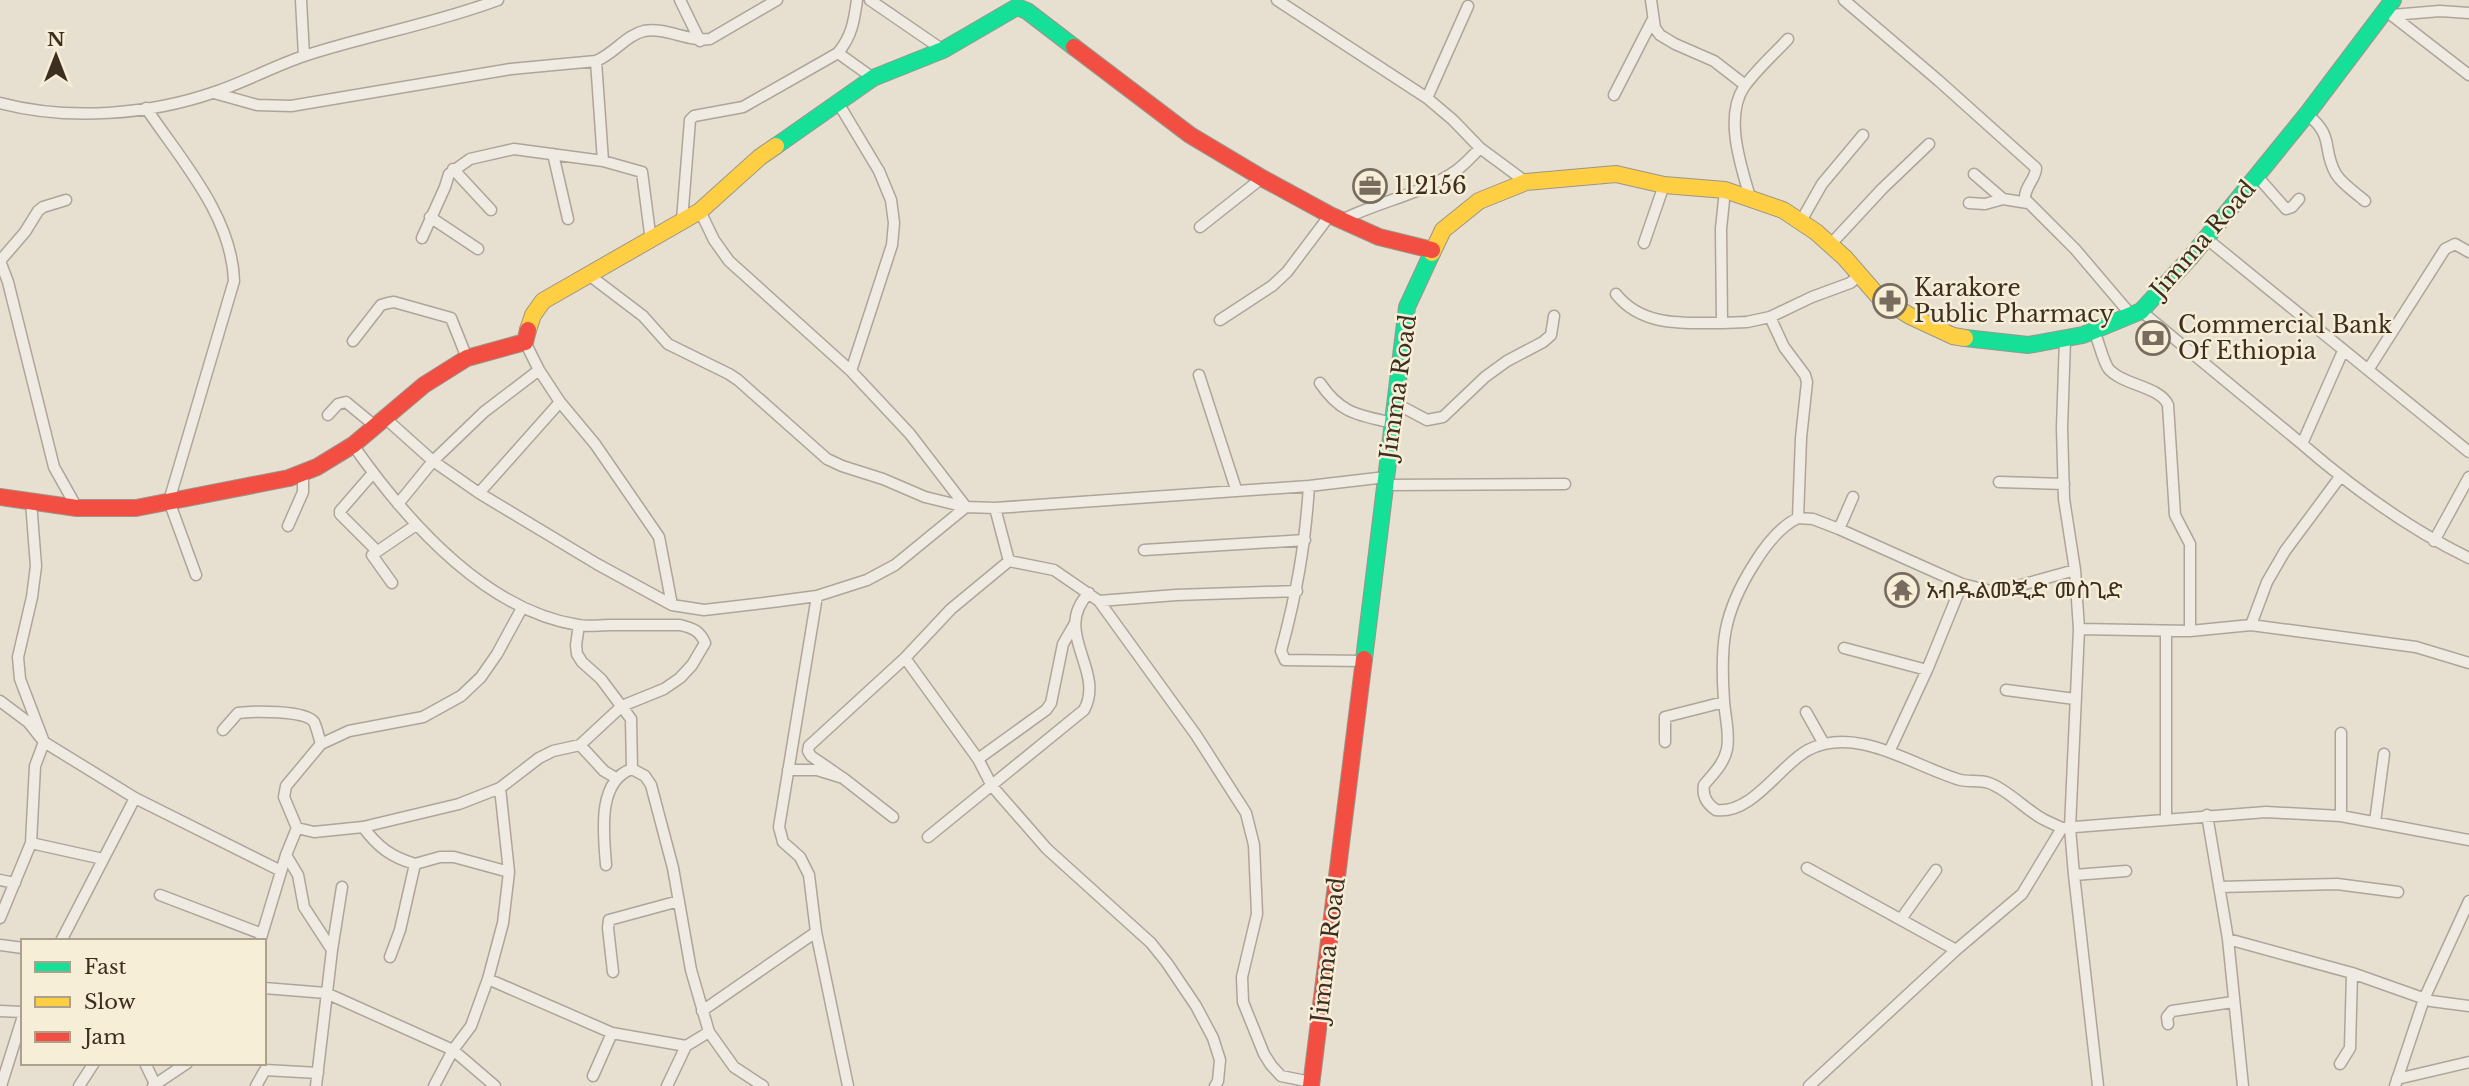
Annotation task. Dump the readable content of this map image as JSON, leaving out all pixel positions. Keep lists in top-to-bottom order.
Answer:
{
  "streets": {
    "main road": ["Jimma Road"]
  },
  "places": {
    "office": ["112156"],
    "pharmacy": ["Karakore Public Pharmacy"],
    "bank": ["Commercial Bank Of Ethiopia"],
    "temple": ["አብዱልመጂድ መስጊድ"]
  },
  "legend": ["Fast", "Slow", "Jam"],
  "north": "top"
}
